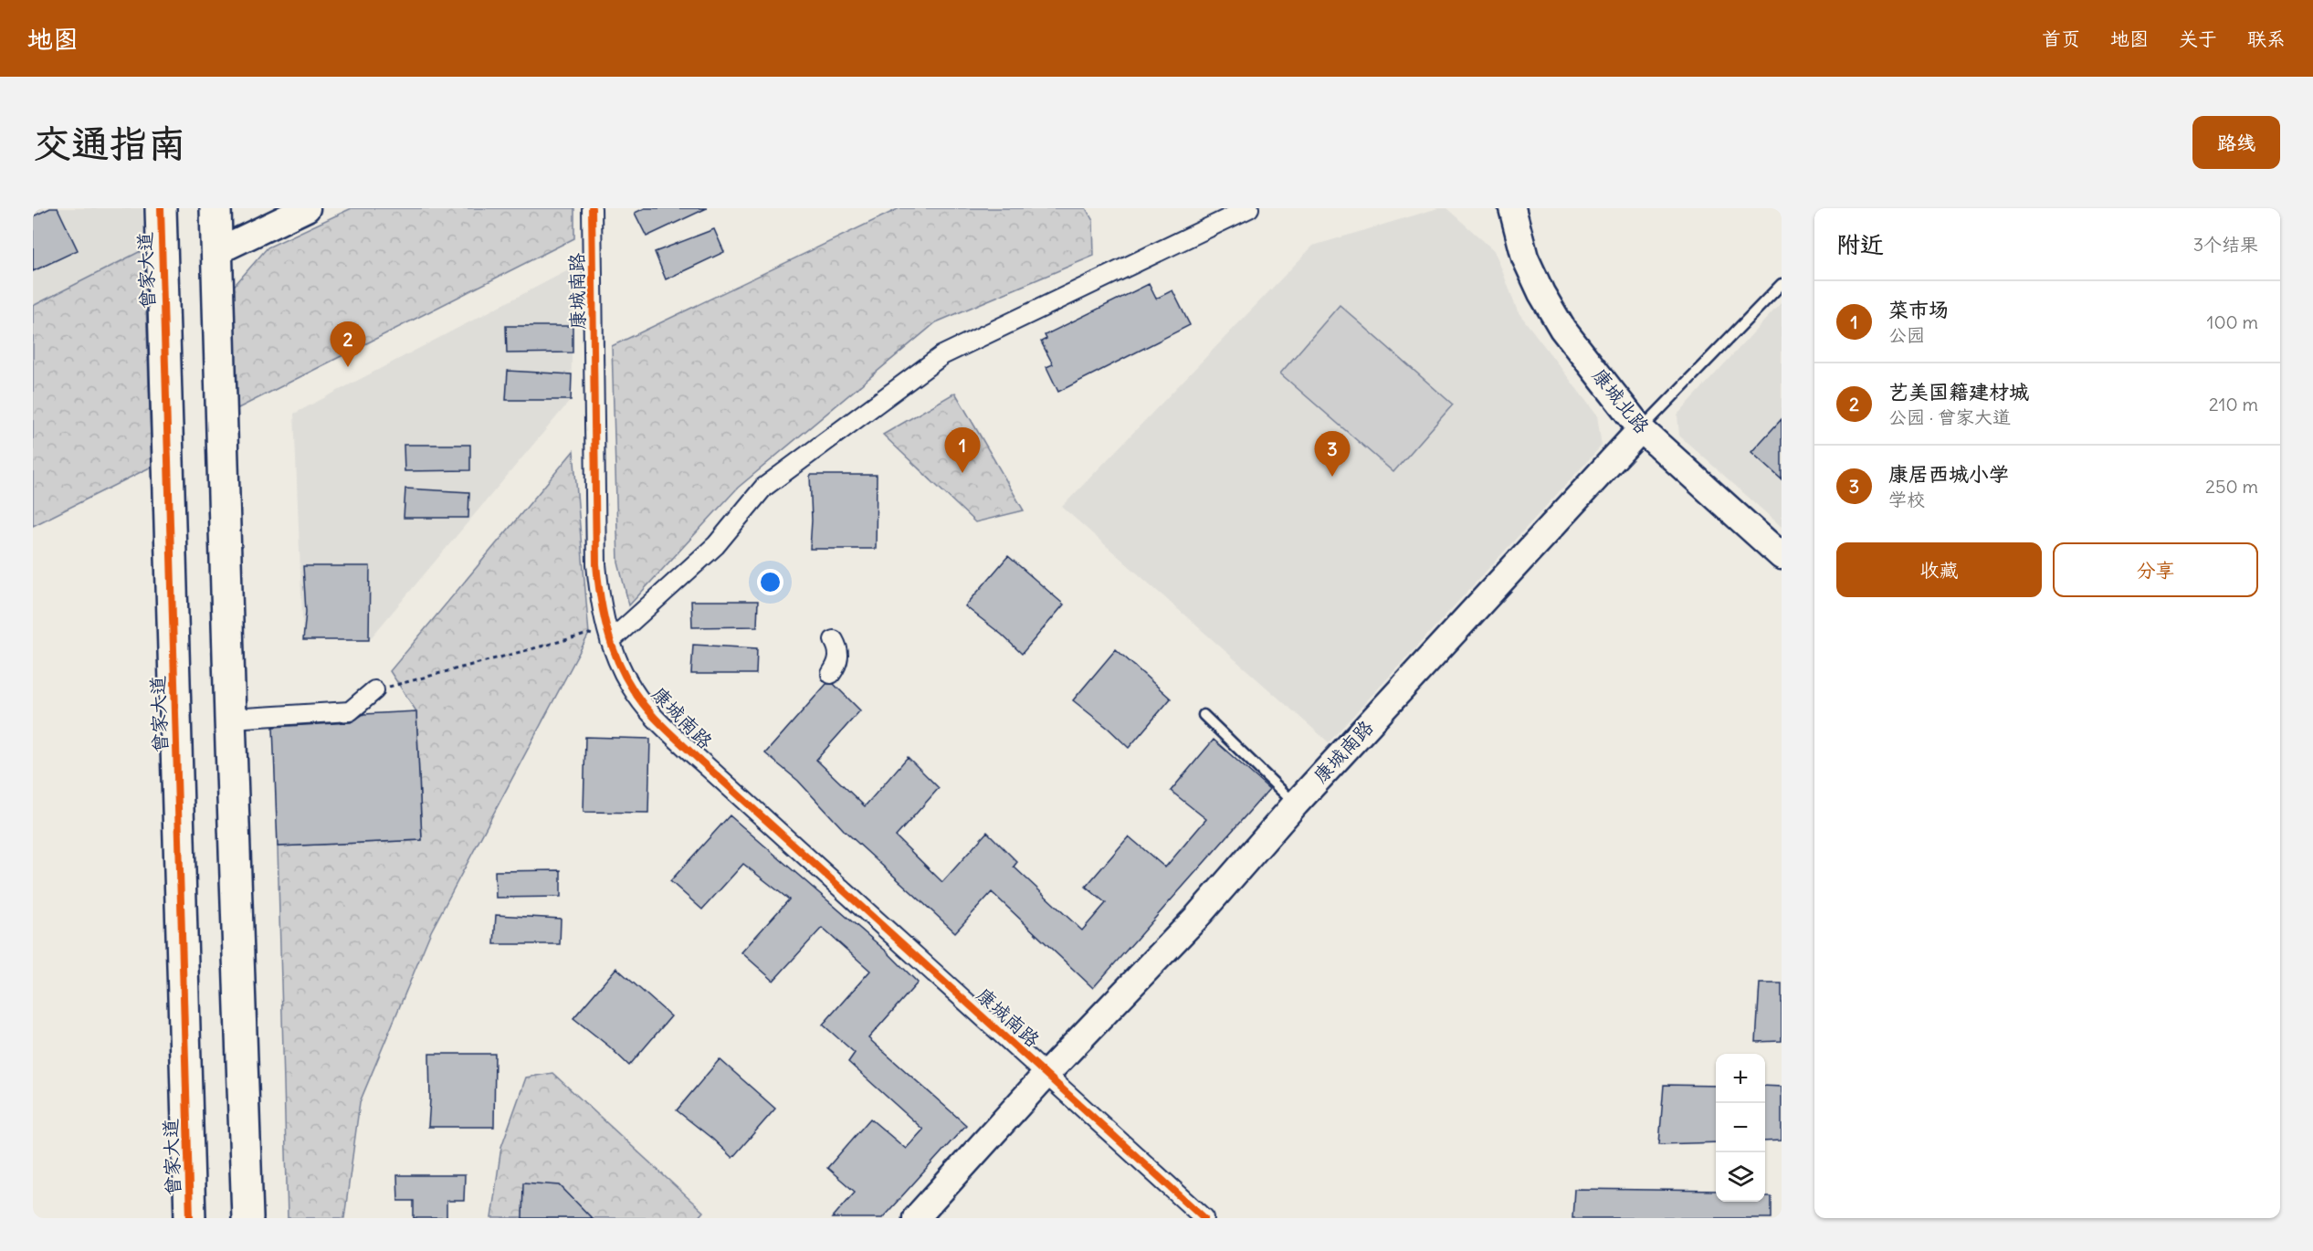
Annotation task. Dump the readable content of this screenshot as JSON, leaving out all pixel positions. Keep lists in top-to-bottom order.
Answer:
{
  "streets": {
    "highway": ["曾家大道"],
    "street": ["康城南路", "康城北路"]
  },
  "crossings": [
    ["康城南路", "康城北路"]
  ],
  "page": {
    "header": "地图",
    "nav": [
      "首页",
      "地图",
      "关于",
      "联系"
    ],
    "buttons": [
      "路线",
      ["收藏", "分享"]
    ],
    "title": "交通指南",
    "heading": ["附近", "3个结果"],
    "list": [
      {
        "mark": "1",
        "name": "菜市场",
        "note": "公园",
        "value": "100 m"
      },
      {
        "mark": "2",
        "name": "艺美国籍建材城",
        "note": "公园 · 曾家大道",
        "value": "210 m"
      },
      {
        "mark": "3",
        "name": "康居西城小学",
        "note": "学校",
        "value": "250 m"
      }
    ],
    "pins": ["2", "1", "3"],
    "map_buttons": ["+", "−"]
  }
}
